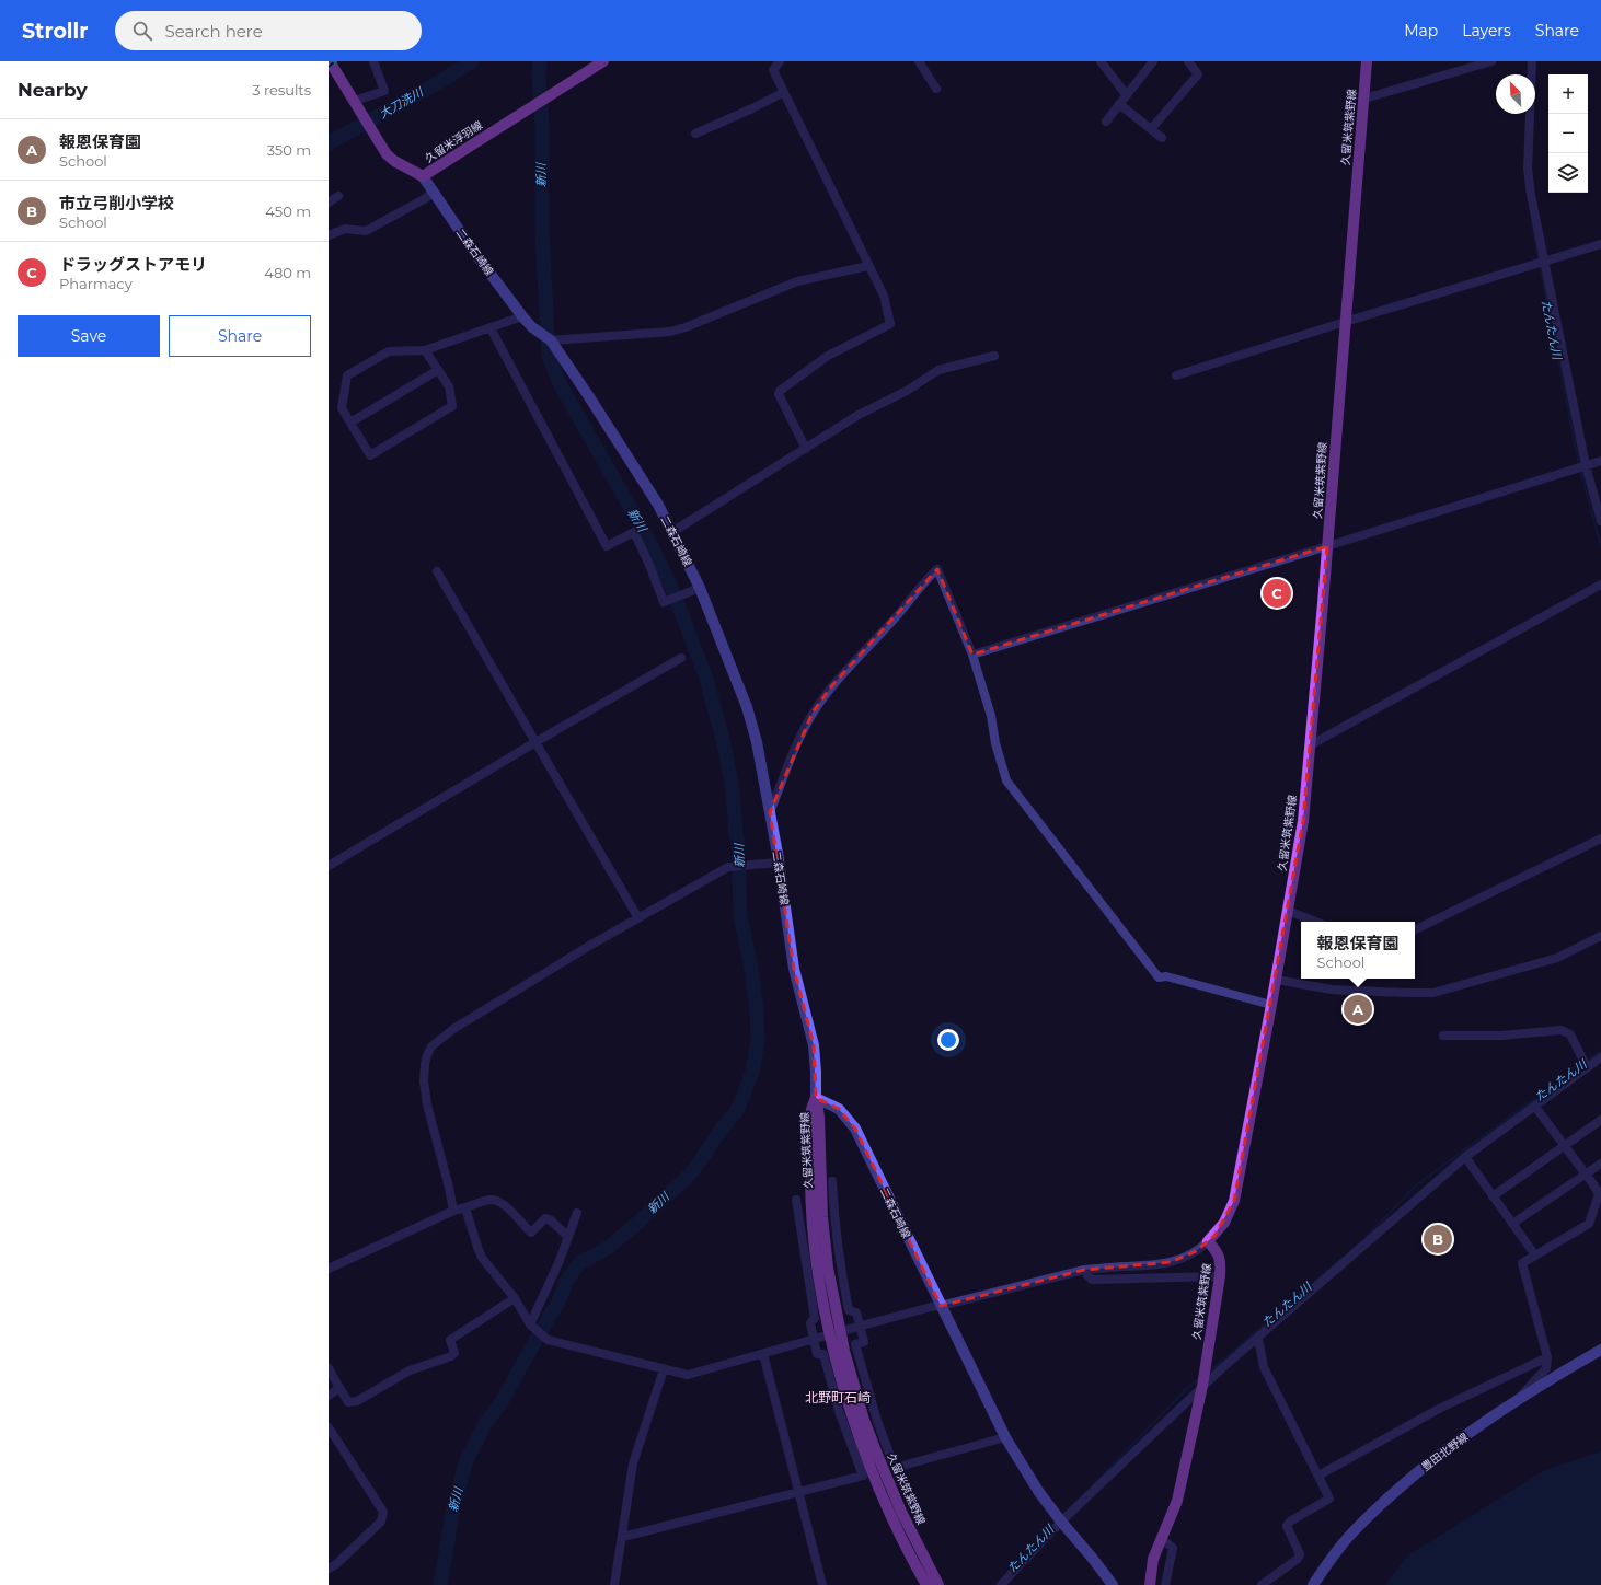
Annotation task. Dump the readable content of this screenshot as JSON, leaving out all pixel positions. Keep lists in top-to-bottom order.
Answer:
{
  "streets": {
    "main road": [
      "久留米筑紫野線",
      "久留米浮羽線",
      "二森石崎線",
      "豊田北野線"
    ]
  },
  "crossings": [
    ["久留米筑紫野線", "二森石崎線"],
    ["久留米浮羽線", "二森石崎線"]
  ],
  "districts": ["北野町石崎"],
  "water": ["大刀洗川", "新川", "たんたん川"],
  "north": "top left",
  "page": {
    "header": "Strollr",
    "search": "Search here",
    "nav": ["Map", "Layers", "Share"],
    "heading": ["Nearby", "3 results"],
    "map_buttons": ["+", "−"],
    "list": [
      {
        "mark": "A",
        "name": "報恩保育園",
        "note": "School",
        "value": "350 m"
      },
      {
        "mark": "B",
        "name": "市立弓削小学校",
        "note": "School",
        "value": "450 m"
      },
      {
        "mark": "C",
        "name": "ドラッグストアモリ",
        "note": "Pharmacy",
        "value": "480 m"
      }
    ],
    "buttons": ["Save", "Share"],
    "pins": ["C", "A", "B"],
    "popup": ["報恩保育園", "School"]
  }
}
